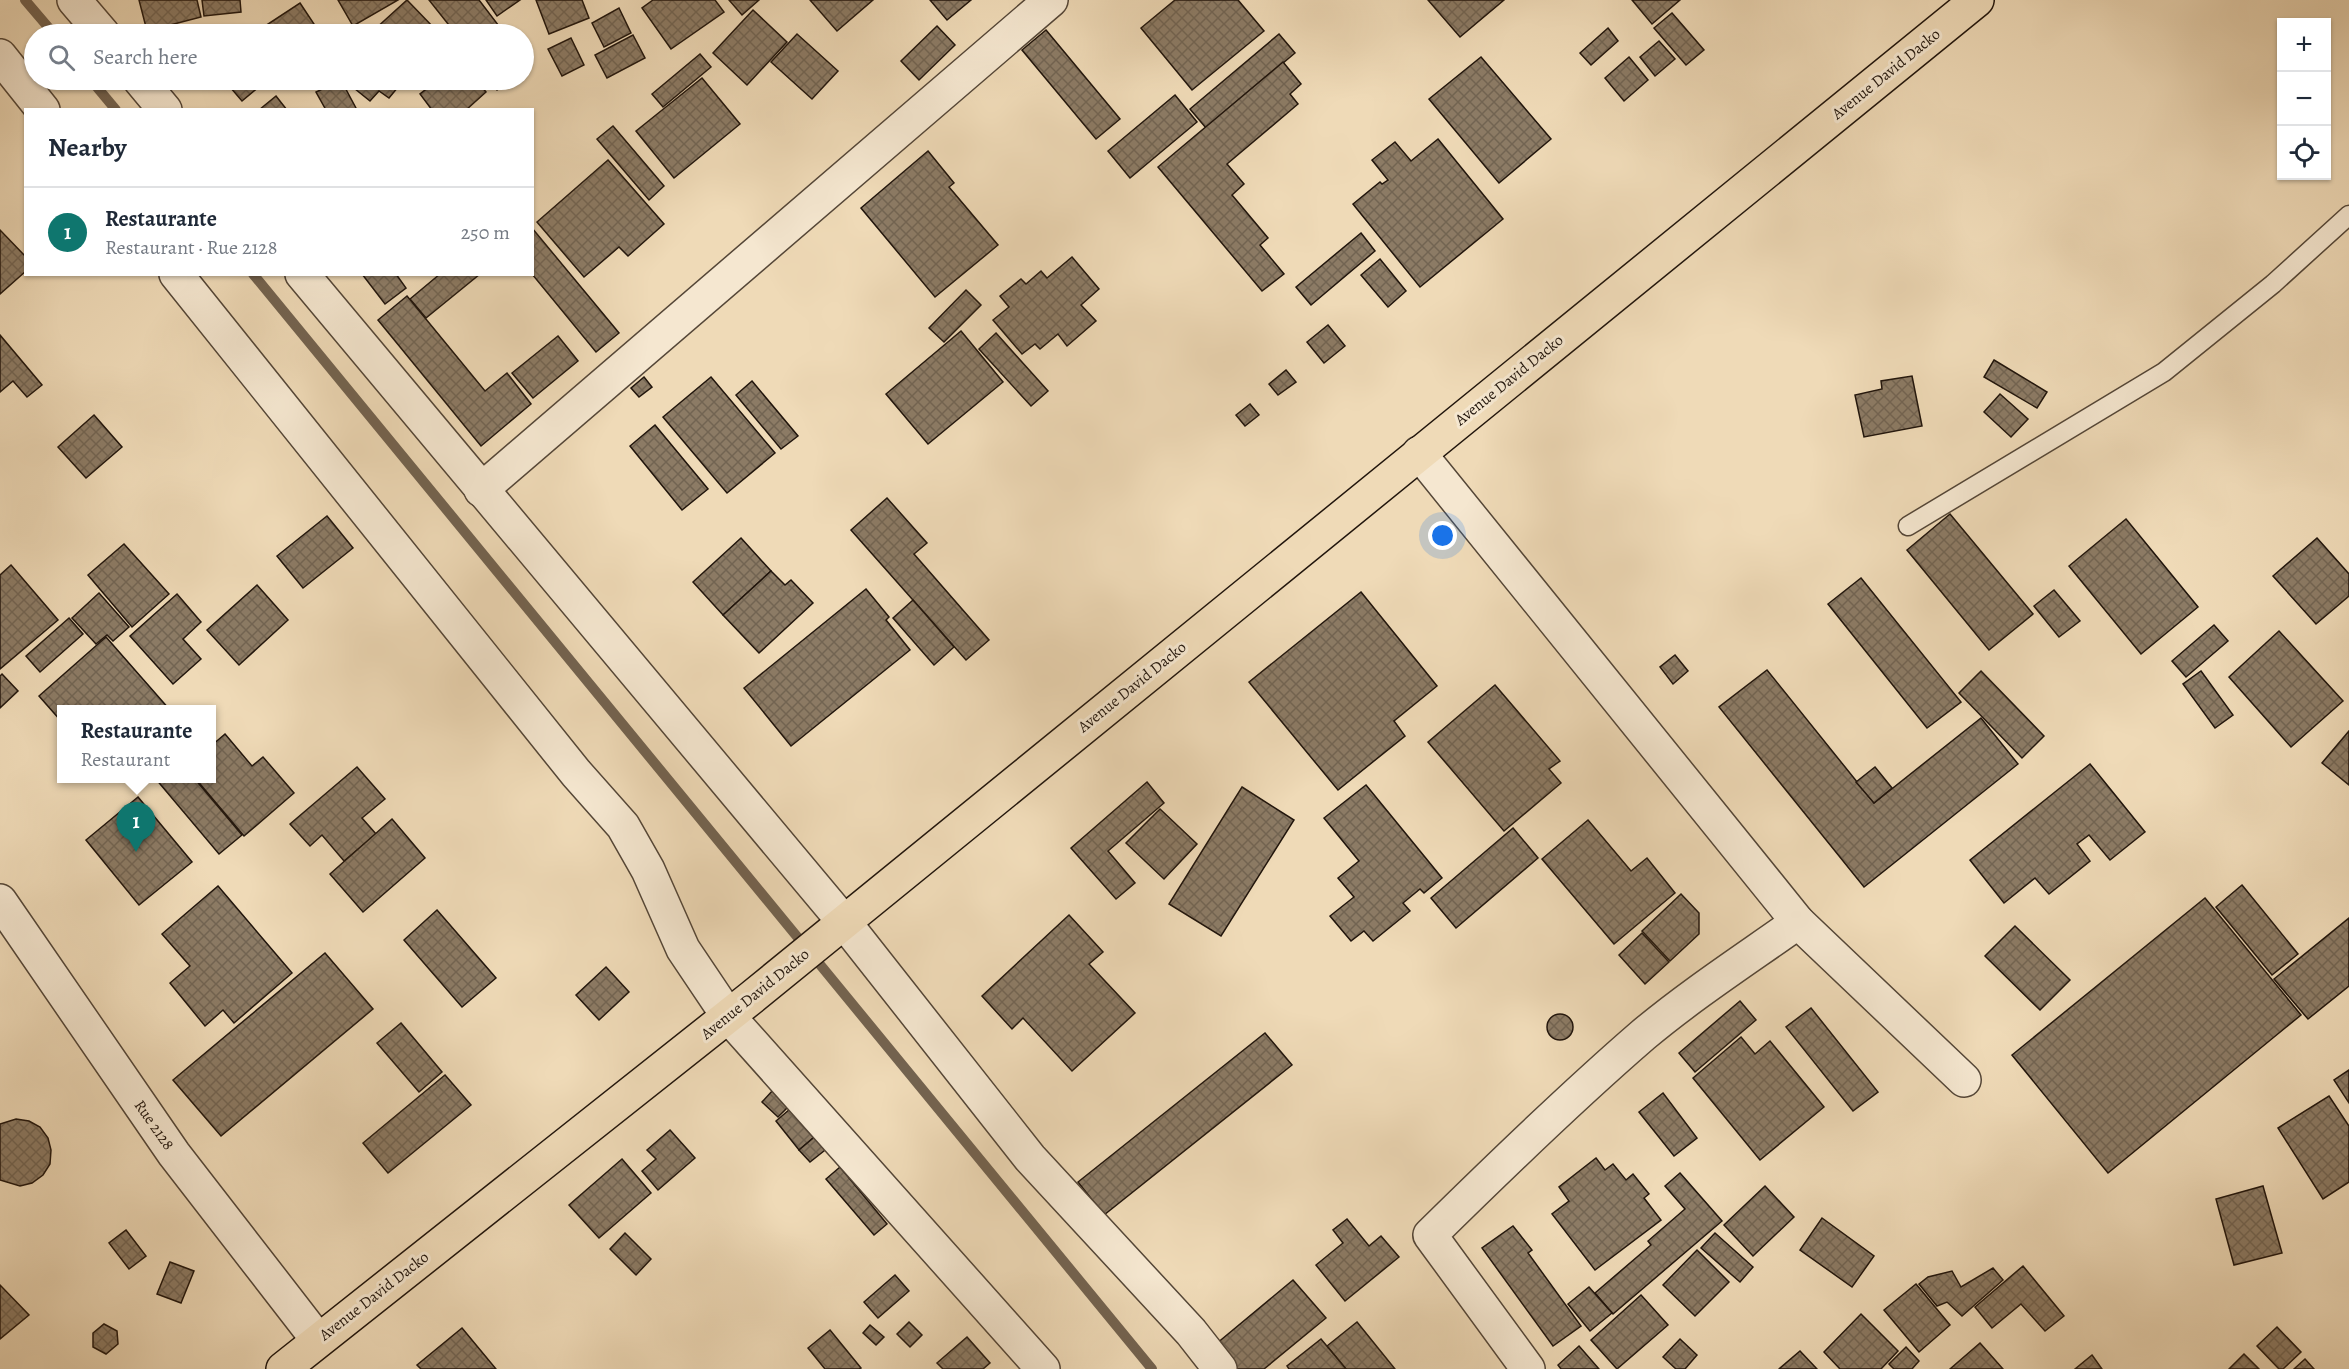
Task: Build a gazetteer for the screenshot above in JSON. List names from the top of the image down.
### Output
{
  "streets": {
    "main road": ["Avenue David Dacko"],
    "street": ["Rue 2128"]
  },
  "crossings": [
    ["Avenue David Dacko", "Rue 2128"]
  ],
  "page": {
    "map_buttons": ["+", "−"],
    "search": "Search here",
    "heading": "Nearby",
    "list": [
      {
        "mark": "1",
        "name": "Restaurante",
        "note": "Restaurant · Rue 2128",
        "value": "250 m"
      }
    ],
    "popup": ["Restaurante", "Restaurant"],
    "pins": "1"
  }
}
